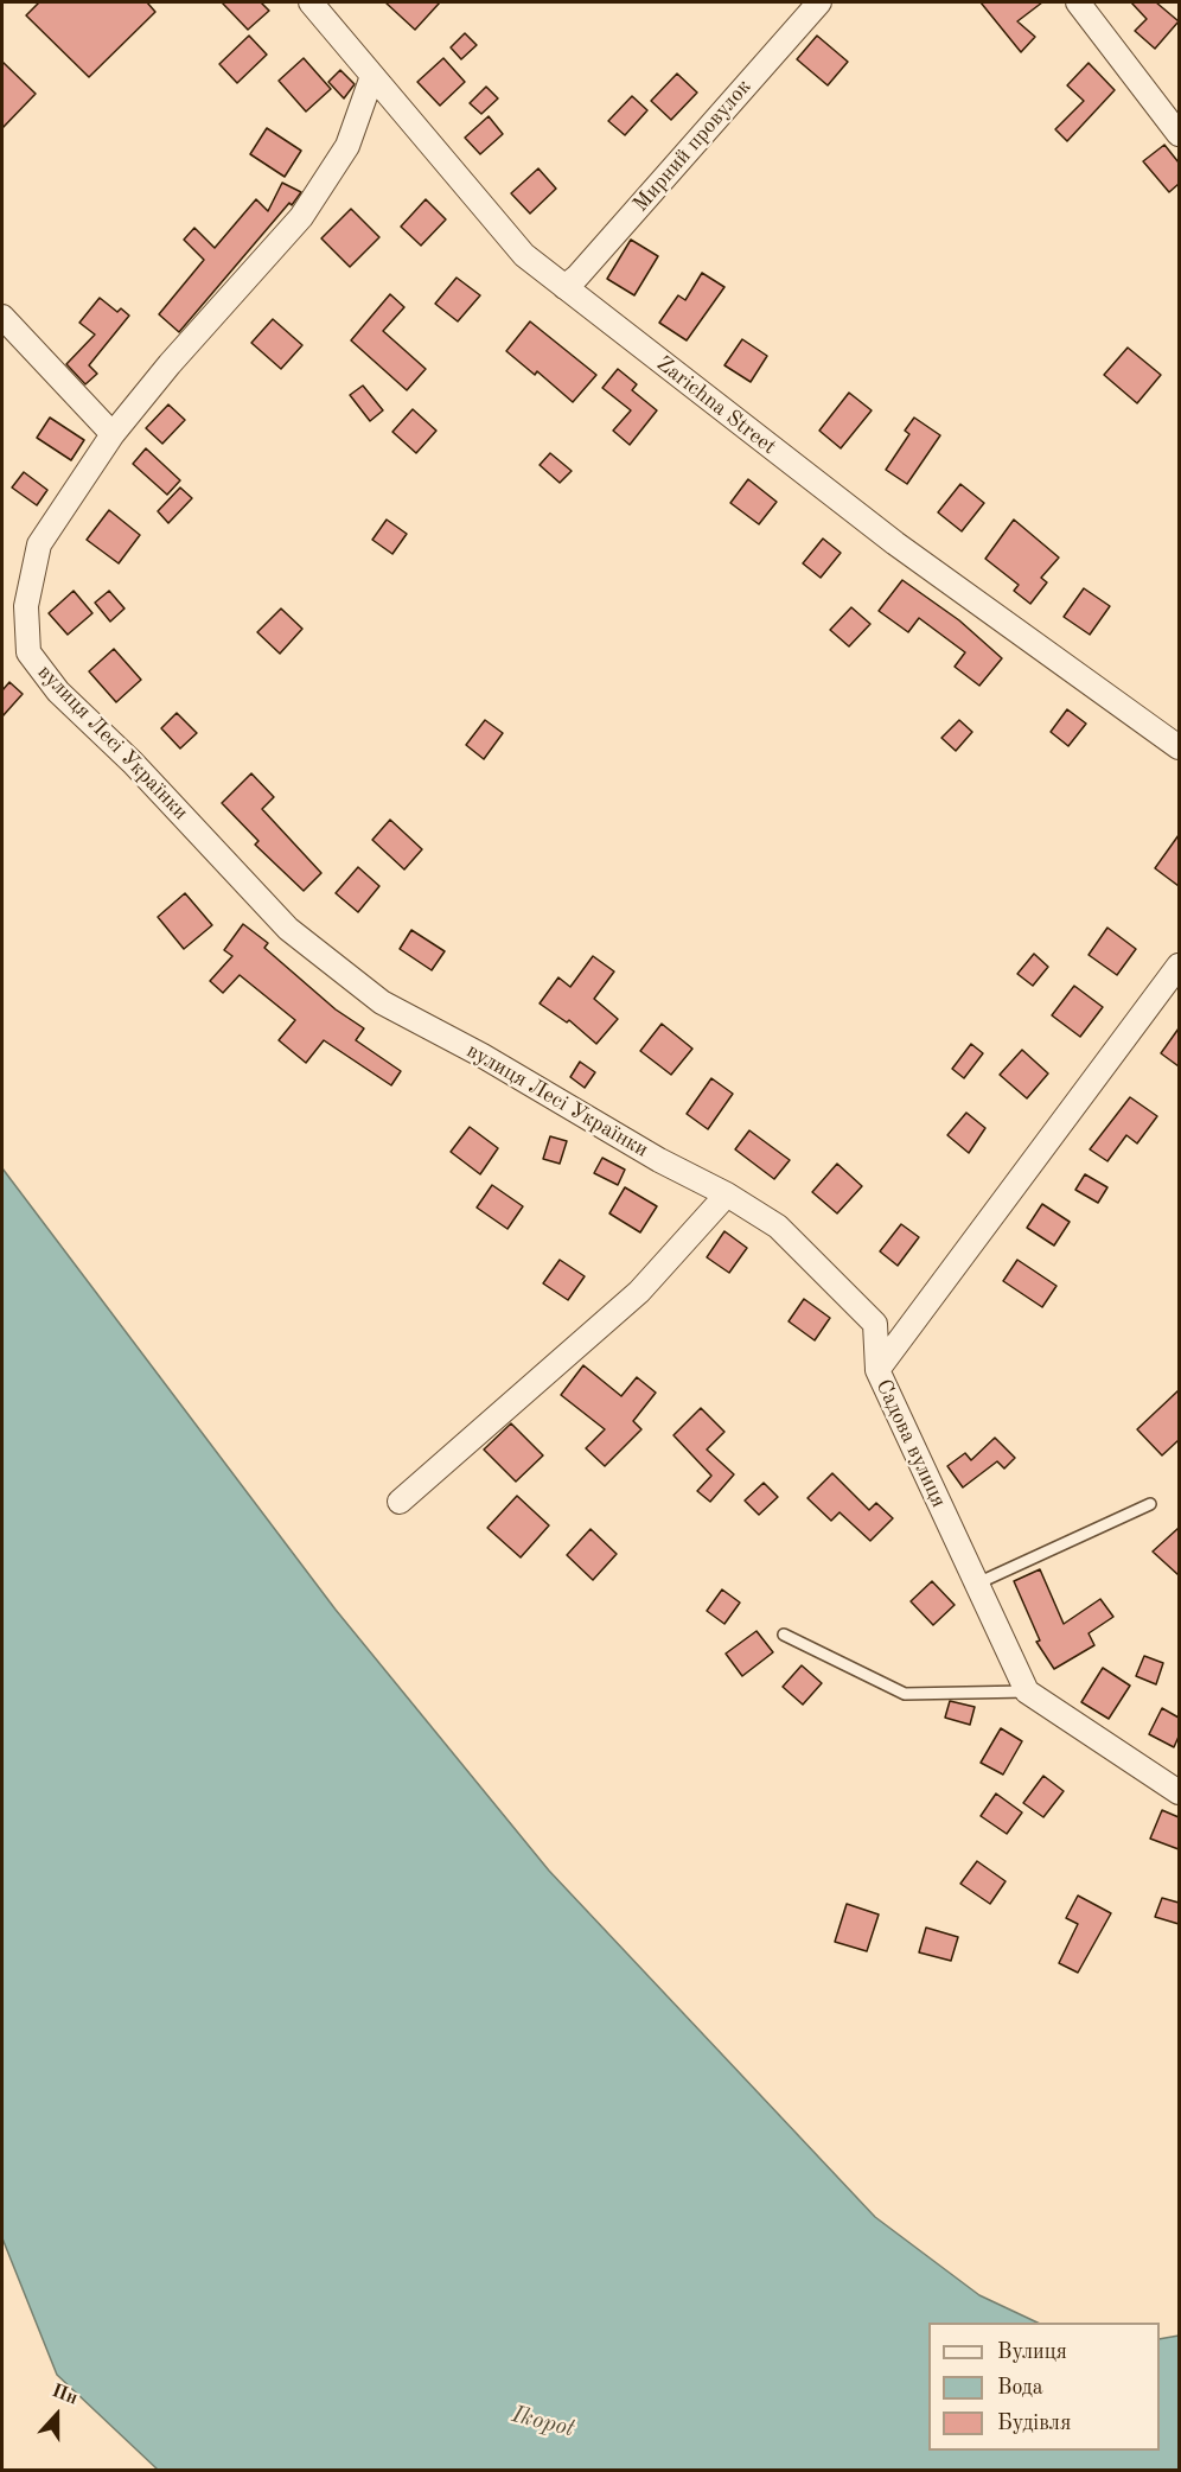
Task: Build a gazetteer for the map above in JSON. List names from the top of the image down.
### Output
{
  "streets": {
    "street": [
      "Мирний провулок",
      "Zarichna Street",
      "вулиця Лесі Українки",
      "Садова вулиця"
    ]
  },
  "crossings": [
    ["Мирний провулок", "Zarichna Street"],
    ["Zarichna Street", "вулиця Лесі Українки"],
    ["вулиця Лесі Українки", "Садова вулиця"]
  ],
  "water": ["Ikopot"],
  "legend": ["Вулиця", "Вода", "Будівля"],
  "north": "top"
}
